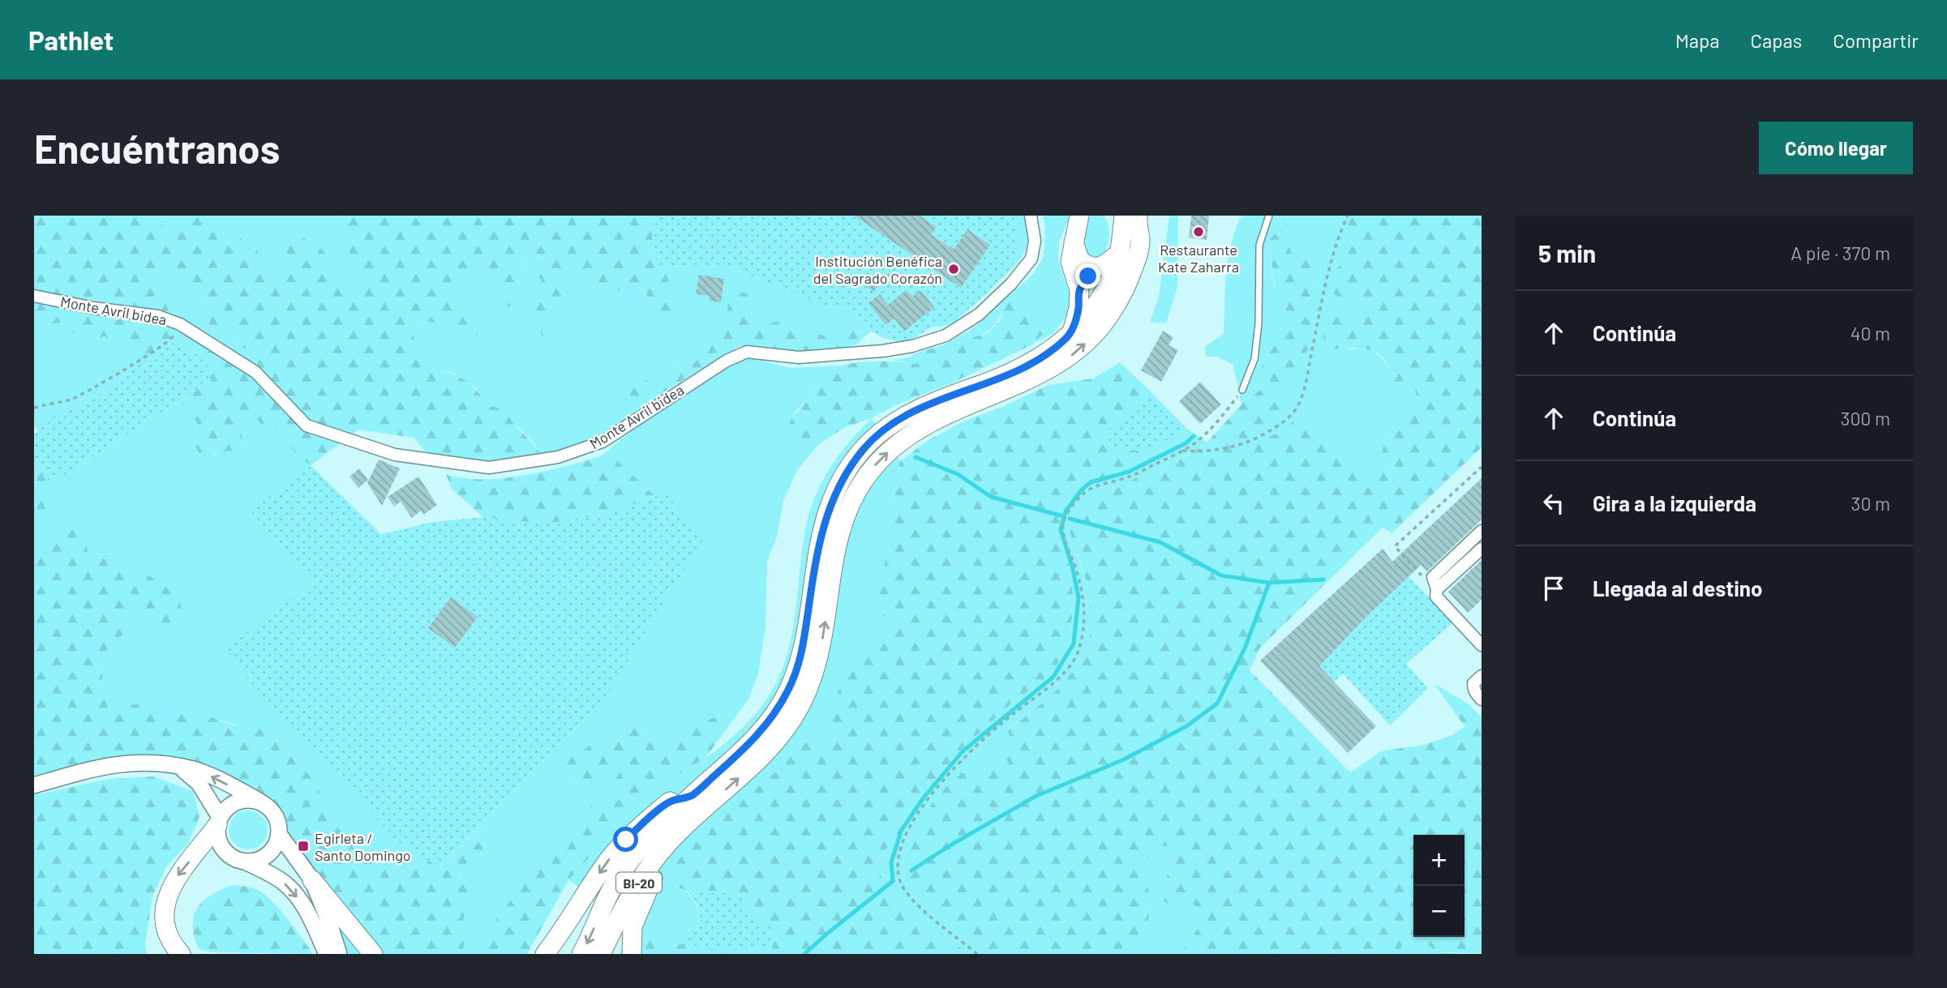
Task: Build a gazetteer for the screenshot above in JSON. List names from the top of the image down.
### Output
{
  "streets": {
    "main road": ["BI-20"],
    "street": ["Monte Avril bidea"]
  },
  "places": {
    "other": ["Restaurante Kate Zaharra", "Institución Benéfica del Sagrado Corazón"],
    "transit": ["Egirleta / Santo Domingo"]
  },
  "page": {
    "header": "Pathlet",
    "nav": ["Mapa", "Capas", "Compartir"],
    "buttons": "Cómo llegar",
    "title": "Encuéntranos",
    "heading": ["5 min", "A pie · 370 m"],
    "list": [
      ["Continúa", "40 m"],
      ["Continúa", "300 m"],
      ["Gira a la izquierda", "30 m"],
      "Llegada al destino"
    ],
    "map_buttons": ["+", "−"]
  }
}
